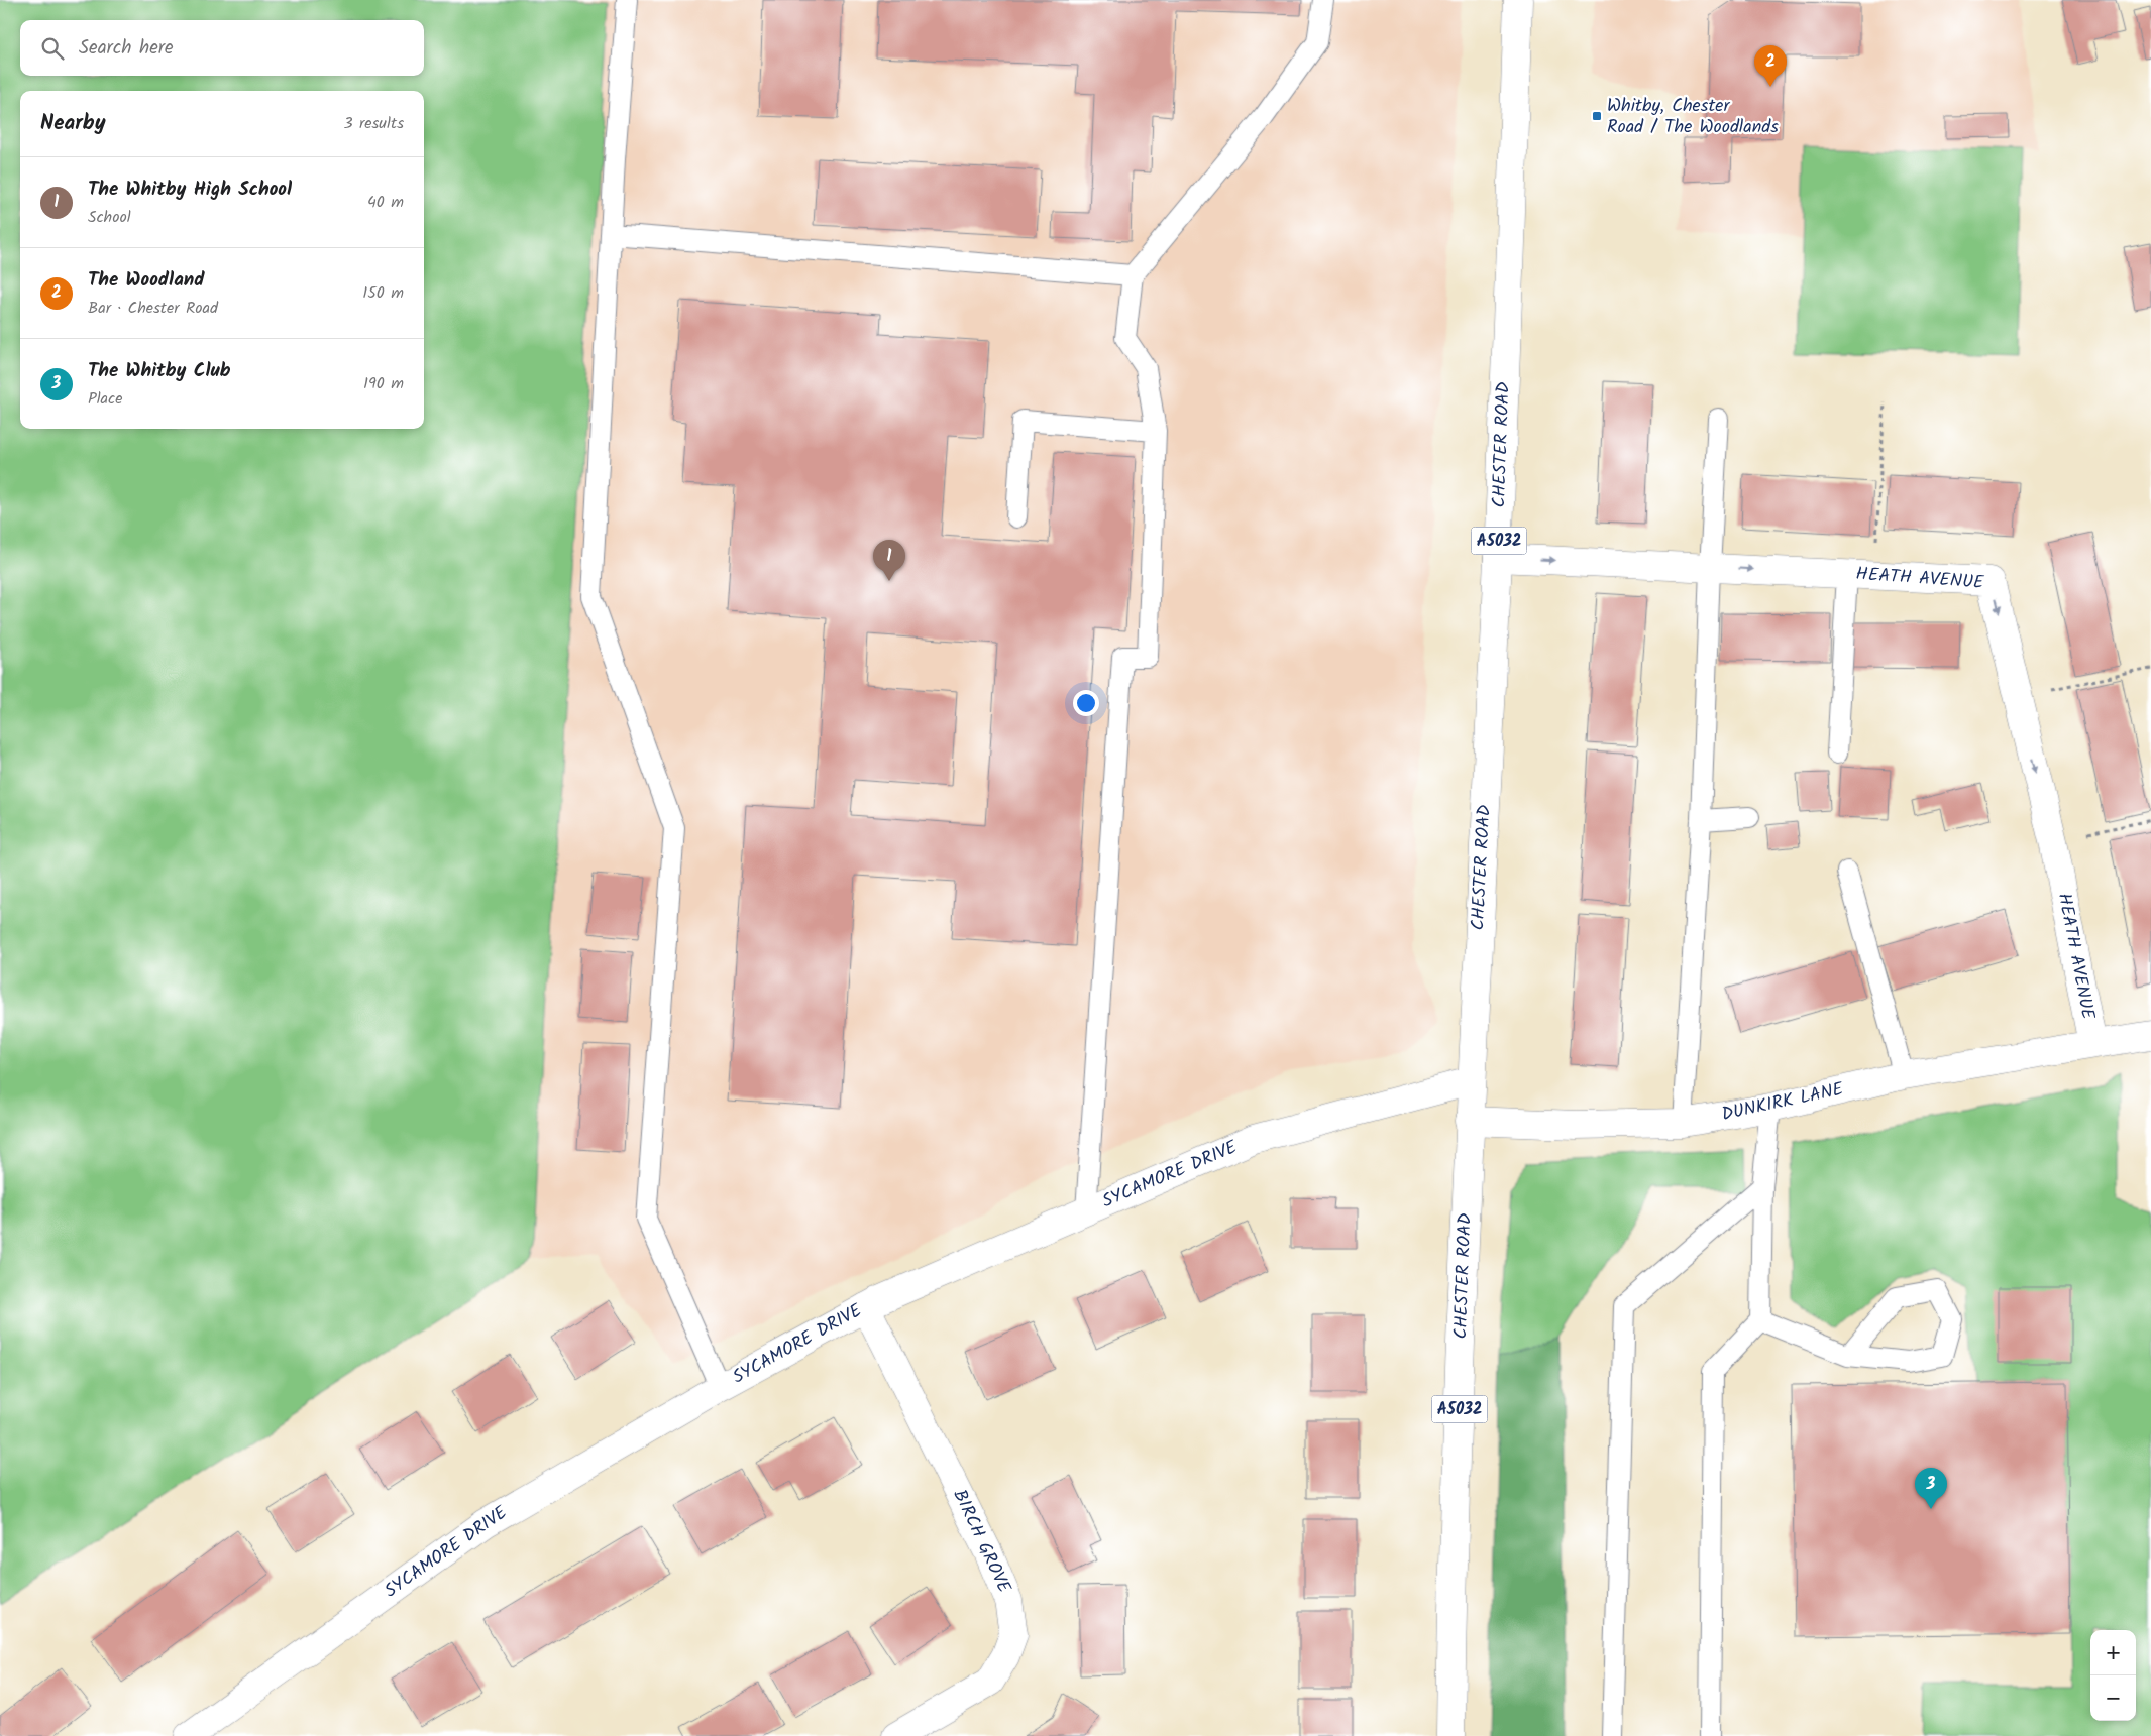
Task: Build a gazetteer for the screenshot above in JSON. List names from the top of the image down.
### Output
{
  "streets": {
    "street": [
      "CHESTER ROAD",
      "A5032",
      "HEATH AVENUE",
      "DUNKIRK LANE",
      "SYCAMORE DRIVE",
      "BIRCH GROVE"
    ]
  },
  "crossings": [
    ["CHESTER ROAD", "HEATH AVENUE"],
    ["CHESTER ROAD", "DUNKIRK LANE"],
    ["CHESTER ROAD", "SYCAMORE DRIVE"],
    ["HEATH AVENUE", "DUNKIRK LANE"],
    ["SYCAMORE DRIVE", "BIRCH GROVE"]
  ],
  "one_way": ["HEATH AVENUE"],
  "places": {
    "transit": ["Whitby, Chester Road / The Woodlands"]
  },
  "page": {
    "search": "Search here",
    "pins": ["2", "1", "3"],
    "heading": ["Nearby", "3 results"],
    "list": [
      {
        "mark": "1",
        "name": "The Whitby High School",
        "note": "School",
        "value": "40 m"
      },
      {
        "mark": "2",
        "name": "The Woodland",
        "note": "Bar · Chester Road",
        "value": "150 m"
      },
      {
        "mark": "3",
        "name": "The Whitby Club",
        "note": "Place",
        "value": "190 m"
      }
    ],
    "map_buttons": ["+", "−"]
  }
}
